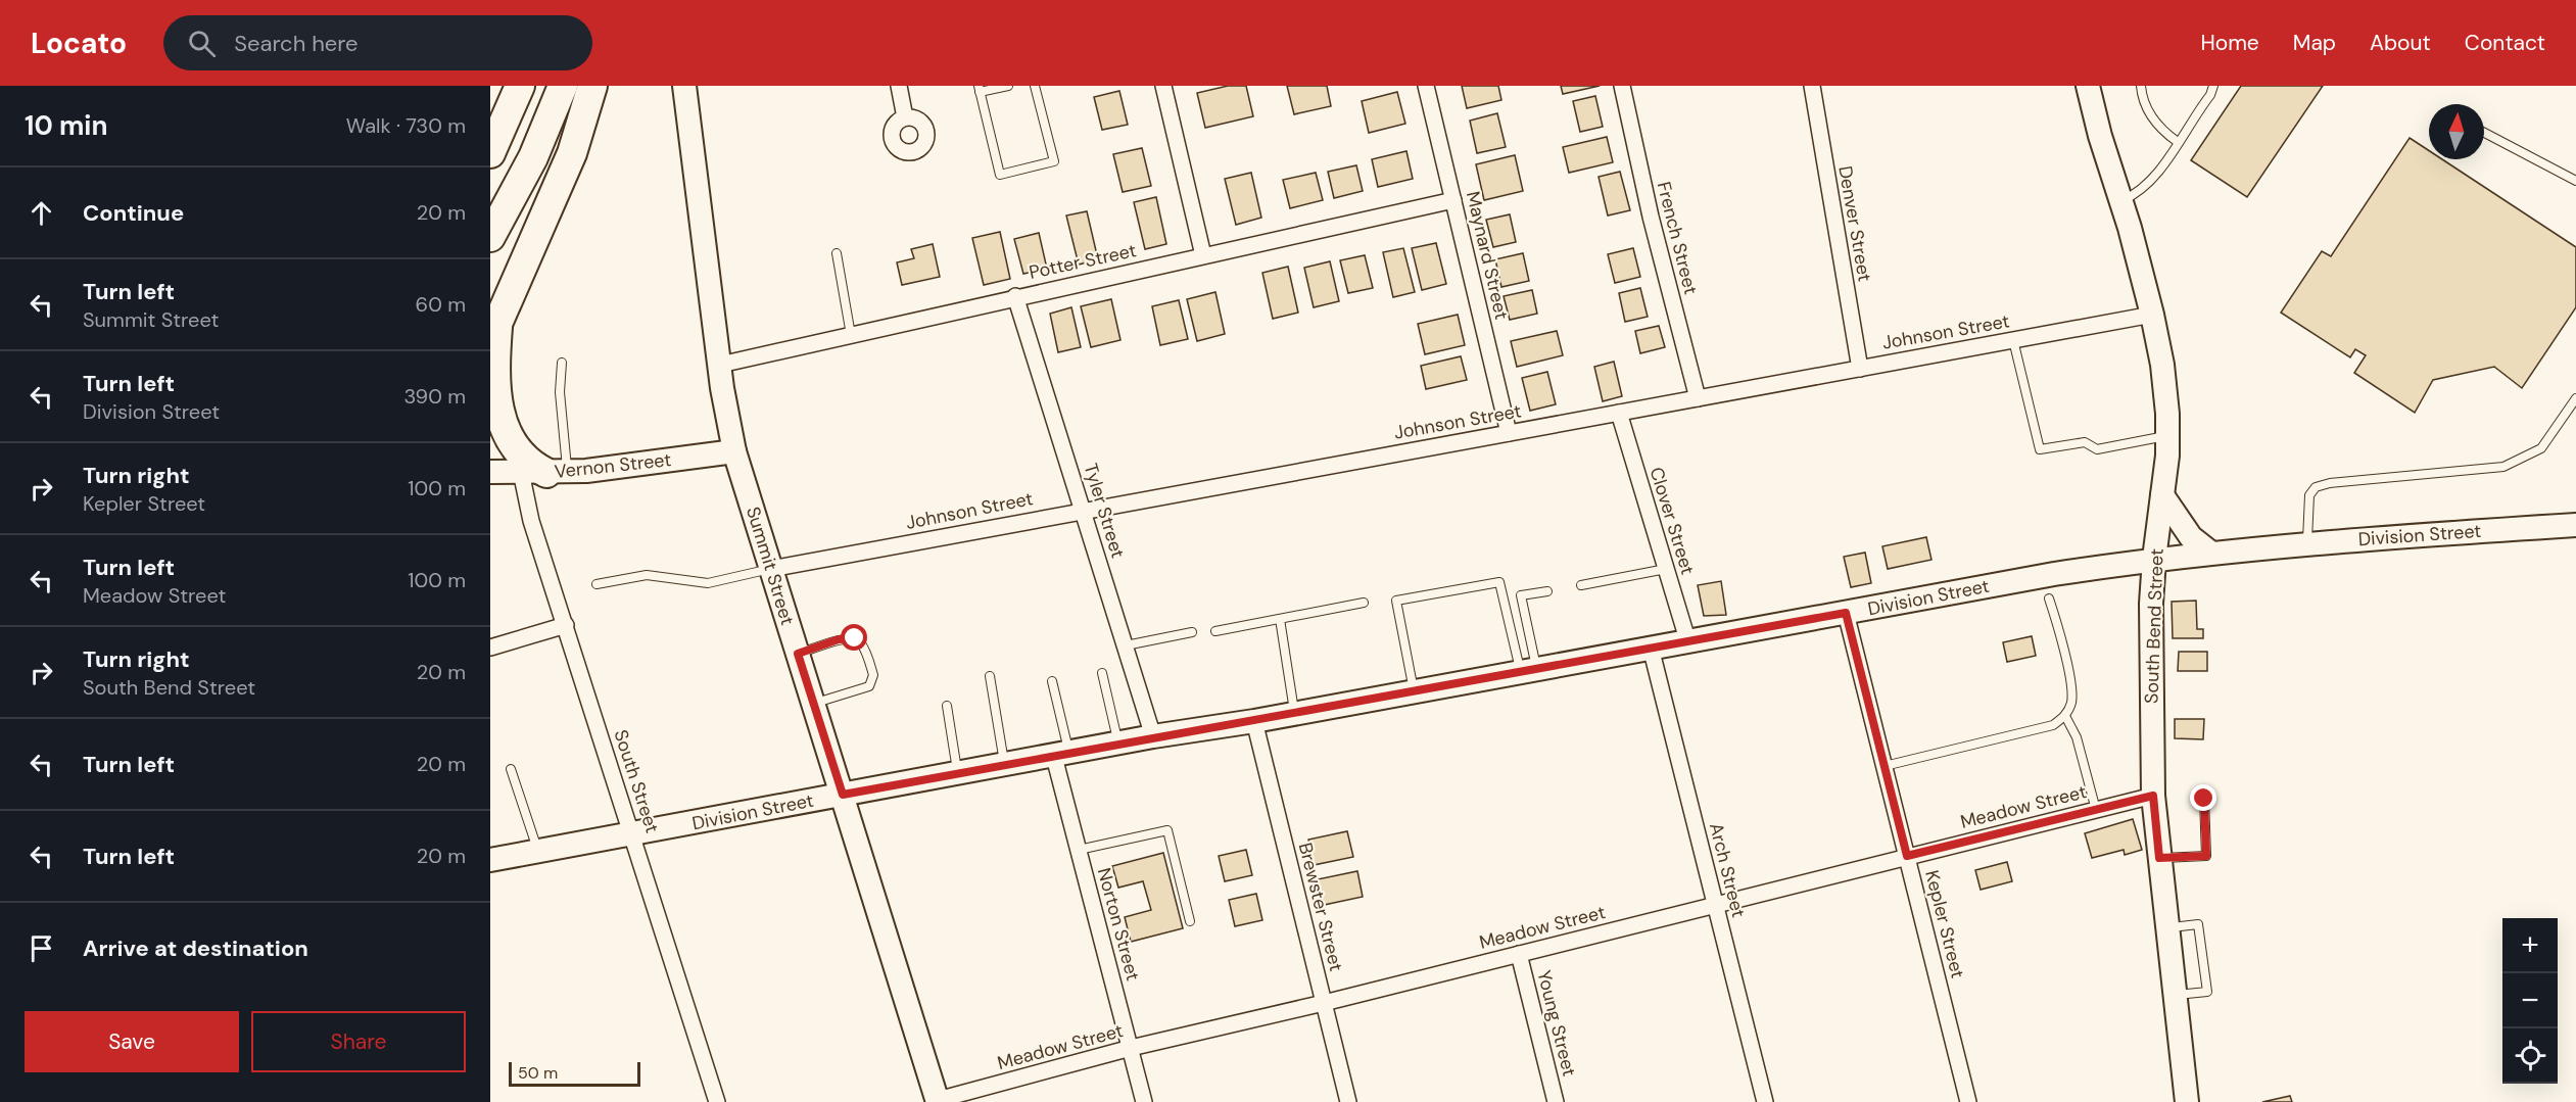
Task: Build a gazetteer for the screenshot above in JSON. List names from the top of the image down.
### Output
{
  "streets": {
    "main road": [
      "Vernon Street",
      "Division Street",
      "Summit Street",
      "South Bend Street"
    ],
    "street": [
      "Denver Street",
      "French Street",
      "Maynard Street",
      "Potter Street",
      "Johnson Street",
      "Tyler Street",
      "Clover Street",
      "South Street",
      "Meadow Street",
      "Arch Street",
      "Brewster Street",
      "Norton Street",
      "Kepler Street",
      "Young Street"
    ]
  },
  "crossings": [
    ["Denver Street", "Johnson Street"],
    ["French Street", "Johnson Street"],
    ["Maynard Street", "Potter Street"],
    ["Maynard Street", "Johnson Street"],
    ["Potter Street", "Tyler Street"],
    ["Potter Street", "Summit Street"],
    ["Johnson Street", "Tyler Street"],
    ["Johnson Street", "Clover Street"],
    ["Johnson Street", "Summit Street"],
    ["Johnson Street", "South Bend Street"],
    ["Vernon Street", "Summit Street"],
    ["Vernon Street", "South Street"],
    ["Tyler Street", "Division Street"],
    ["Clover Street", "Division Street"],
    ["Division Street", "Summit Street"],
    ["Division Street", "South Bend Street"],
    ["Division Street", "South Street"],
    ["Division Street", "Arch Street"],
    ["Division Street", "Brewster Street"],
    ["Division Street", "Norton Street"],
    ["Division Street", "Kepler Street"],
    ["Summit Street", "Meadow Street"],
    ["South Bend Street", "Meadow Street"],
    ["Meadow Street", "Arch Street"],
    ["Meadow Street", "Brewster Street"],
    ["Meadow Street", "Norton Street"],
    ["Meadow Street", "Kepler Street"],
    ["Meadow Street", "Young Street"]
  ],
  "scale_bar": "50 m",
  "north": "top",
  "page": {
    "header": "Locato",
    "search": "Search here",
    "nav": [
      "Home",
      "Map",
      "About",
      "Contact"
    ],
    "heading": ["10 min", "Walk · 730 m"],
    "list": [
      ["Continue", "20 m"],
      ["Turn left", "Summit Street", "60 m"],
      ["Turn left", "Division Street", "390 m"],
      ["Turn right", "Kepler Street", "100 m"],
      ["Turn left", "Meadow Street", "100 m"],
      ["Turn right", "South Bend Street", "20 m"],
      ["Turn left", "20 m"],
      ["Turn left", "20 m"],
      "Arrive at destination"
    ],
    "map_buttons": ["+", "−"],
    "buttons": ["Save", "Share"],
    "scale": "50 m"
  }
}
